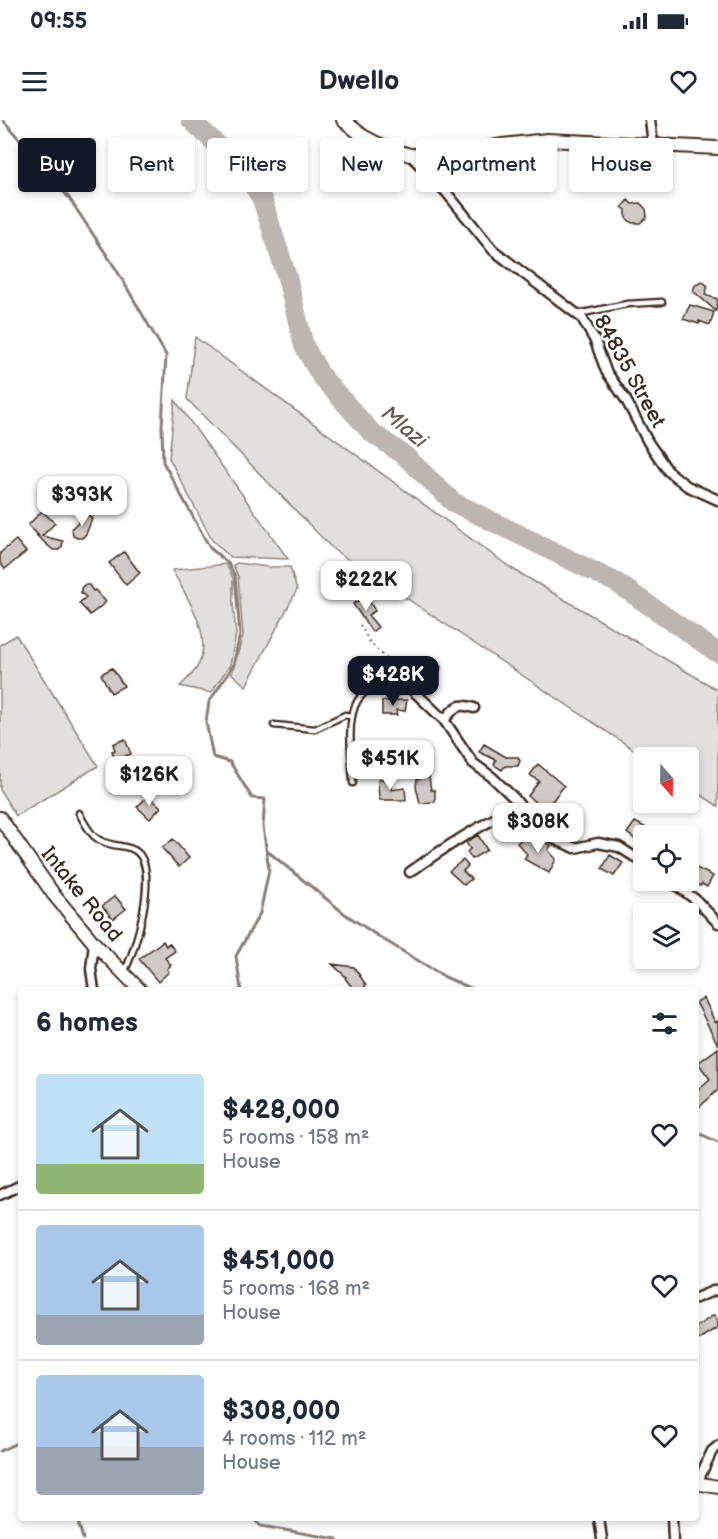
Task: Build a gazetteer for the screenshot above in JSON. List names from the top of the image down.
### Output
{
  "streets": {
    "street": ["84835 Street", "Intake Road"]
  },
  "water": ["Mlazi"],
  "north": "bottom",
  "page": {
    "status": "09:55",
    "header": "Dwello",
    "chip": [
      "Buy",
      "Rent",
      "Filters",
      "New",
      "Apartment",
      "House"
    ],
    "price": [
      "$393K",
      "$222K",
      "$428K",
      "$451K",
      "$126K",
      "$308K"
    ],
    "heading": "6 homes",
    "list": [
      {
        "name": "$428,000",
        "note": "5 rooms · 158 m² · House"
      },
      {
        "name": "$451,000",
        "note": "5 rooms · 168 m² · House"
      },
      {
        "name": "$308,000",
        "note": "4 rooms · 112 m² · House"
      }
    ]
  }
}
